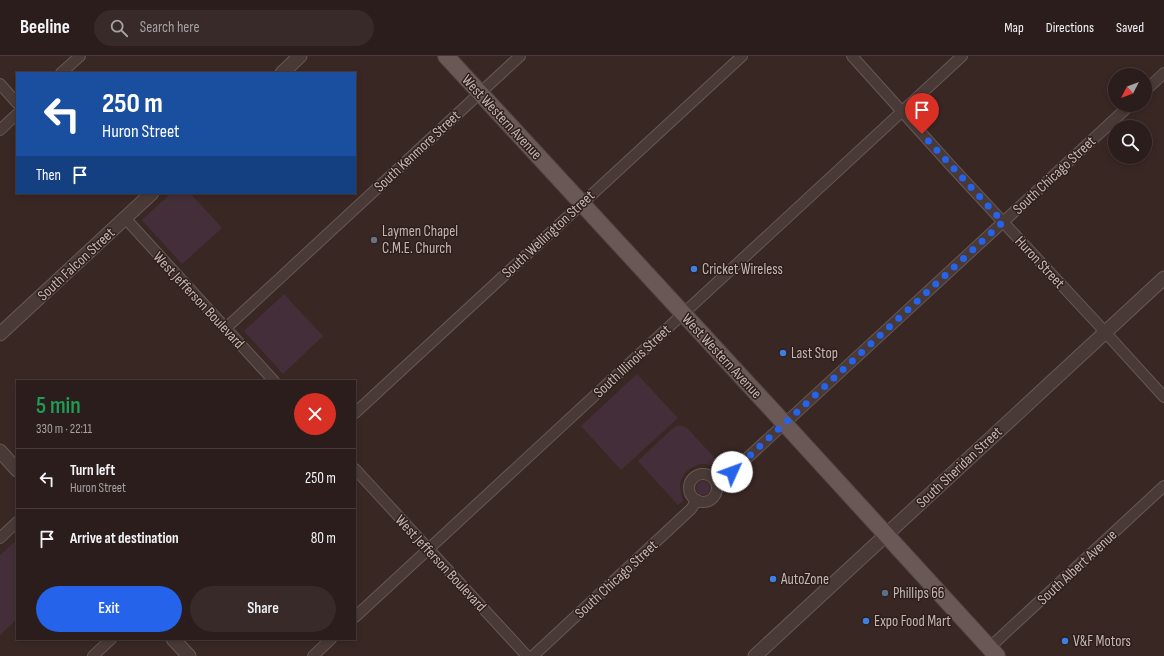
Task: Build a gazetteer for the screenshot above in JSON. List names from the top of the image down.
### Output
{
  "streets": {
    "main road": ["West Western Avenue"],
    "street": [
      "South Kenmore Street",
      "South Chicago Street",
      "South Wellington Street",
      "Huron Street",
      "South Falcon Street",
      "West Jefferson Boulevard",
      "South Illinois Street",
      "South Sheridan Street",
      "South Albert Avenue"
    ]
  },
  "crossings": [
    ["West Western Avenue", "South Kenmore Street"],
    ["West Western Avenue", "South Chicago Street"],
    ["West Western Avenue", "South Wellington Street"],
    ["West Western Avenue", "South Illinois Street"],
    ["West Western Avenue", "South Sheridan Street"],
    ["West Western Avenue", "South Albert Avenue"],
    ["South Kenmore Street", "West Jefferson Boulevard"],
    ["South Chicago Street", "Huron Street"],
    ["Huron Street", "South Illinois Street"],
    ["Huron Street", "South Sheridan Street"],
    ["South Falcon Street", "West Jefferson Boulevard"],
    ["West Jefferson Boulevard", "South Illinois Street"]
  ],
  "places": [
    "Laymen Chapel C.M.E. Church",
    "Cricket Wireless",
    "Last Stop",
    "AutoZone",
    "Phillips 66",
    "Expo Food Mart",
    "V&F Motors"
  ],
  "north": "bottom left",
  "page": {
    "header": "Beeline",
    "search": "Search here",
    "nav": ["Map", "Directions", "Saved"],
    "turn": ["250 m", "Huron Street"],
    "then": "Then",
    "heading": ["5 min", "330 m · 22:11"],
    "list": [
      {
        "name": "Turn left",
        "note": "Huron Street",
        "value": "250 m"
      },
      {
        "name": "Arrive at destination",
        "value": "80 m"
      }
    ],
    "buttons": ["Exit", "Share"]
  }
}
